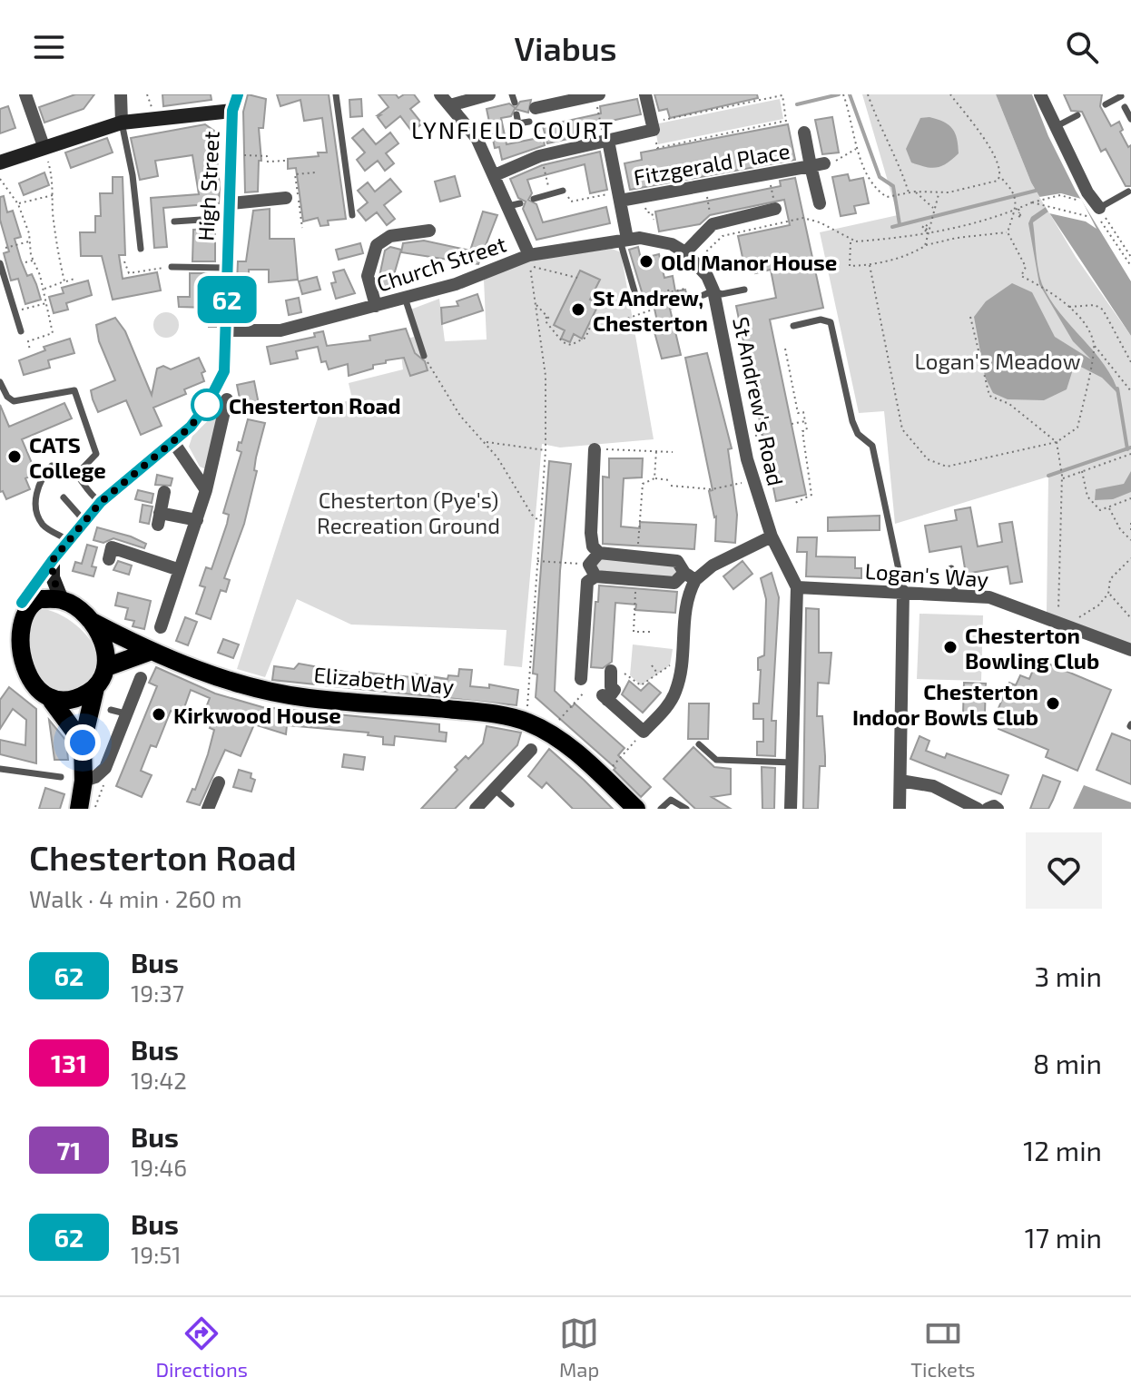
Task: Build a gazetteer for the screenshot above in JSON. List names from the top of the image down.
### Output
{
  "streets": {
    "main road": ["Elizabeth Way"],
    "street": [
      "Fitzgerald Place",
      "High Street",
      "Church Street",
      "St Andrew's Road",
      "Logan's Way"
    ]
  },
  "crossings": [
    ["High Street", "Church Street"],
    ["High Street", "Elizabeth Way"],
    ["Church Street", "St Andrew's Road"],
    ["St Andrew's Road", "Logan's Way"]
  ],
  "districts": ["LYNFIELD COURT"],
  "parks": ["Logan's Meadow", "Chesterton (Pye's) Recreation Ground"],
  "places": [
    "Old Manor House",
    "St Andrew, Chesterton",
    "Chesterton Road",
    "CATS College",
    "Chesterton Bowling Club",
    "Chesterton Indoor Bowls Club",
    "Kirkwood House"
  ],
  "lines": ["bus line 62"],
  "page": {
    "header": "Viabus",
    "on_map": "62",
    "heading": ["Chesterton Road", "Walk · 4 min · 260 m"],
    "list": [
      {
        "mark": "62",
        "name": "Bus",
        "note": "19:37",
        "value": "3 min"
      },
      {
        "mark": "131",
        "name": "Bus",
        "note": "19:42",
        "value": "8 min"
      },
      {
        "mark": "71",
        "name": "Bus",
        "note": "19:46",
        "value": "12 min"
      },
      {
        "mark": "62",
        "name": "Bus",
        "note": "19:51",
        "value": "17 min"
      }
    ],
    "tabs": ["Directions", "Map", "Tickets"]
  }
}
